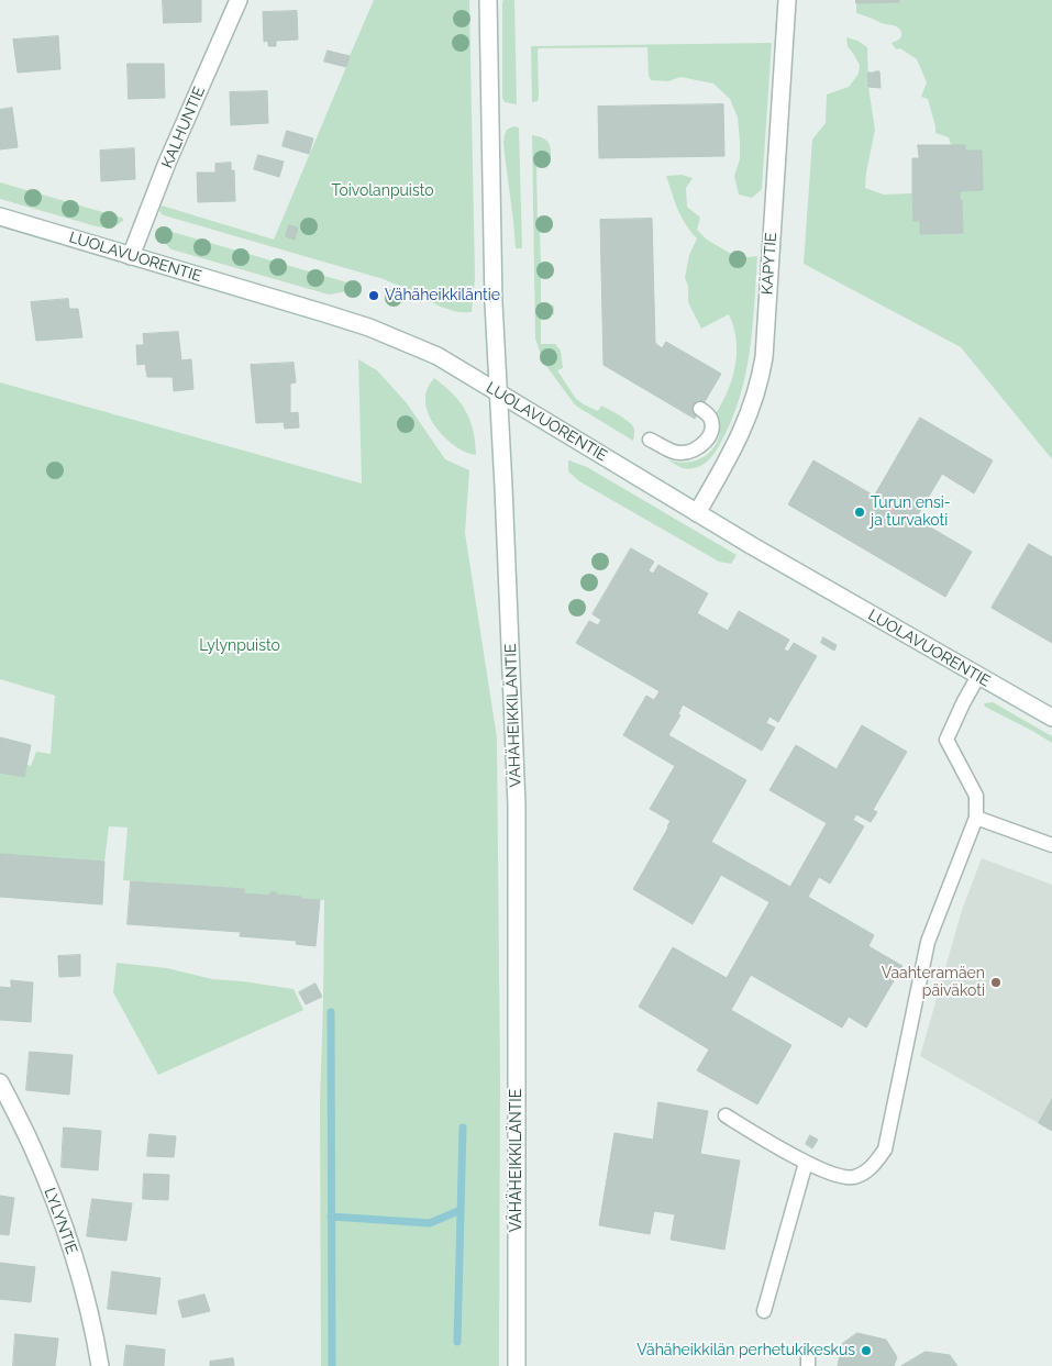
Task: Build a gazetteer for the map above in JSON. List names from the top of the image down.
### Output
{
  "streets": {
    "street": [
      "KALHUNTIE",
      "LUOLAVUORENTIE",
      "KÄPYTIE",
      "VÄHÄHEIKKILÄNTIE",
      "LYLYNTIE"
    ]
  },
  "crossings": [
    ["KALHUNTIE", "LUOLAVUORENTIE"],
    ["LUOLAVUORENTIE", "KÄPYTIE"],
    ["LUOLAVUORENTIE", "VÄHÄHEIKKILÄNTIE"]
  ],
  "parks": ["Toivolanpuisto", "Lylynpuisto"],
  "places": [
    "Vähäheikkiläntie",
    "Turun ensi- ja turvakoti",
    "Vaahteramäen päiväkoti",
    "Vähäheikkilän perhetukikeskus"
  ]
}
